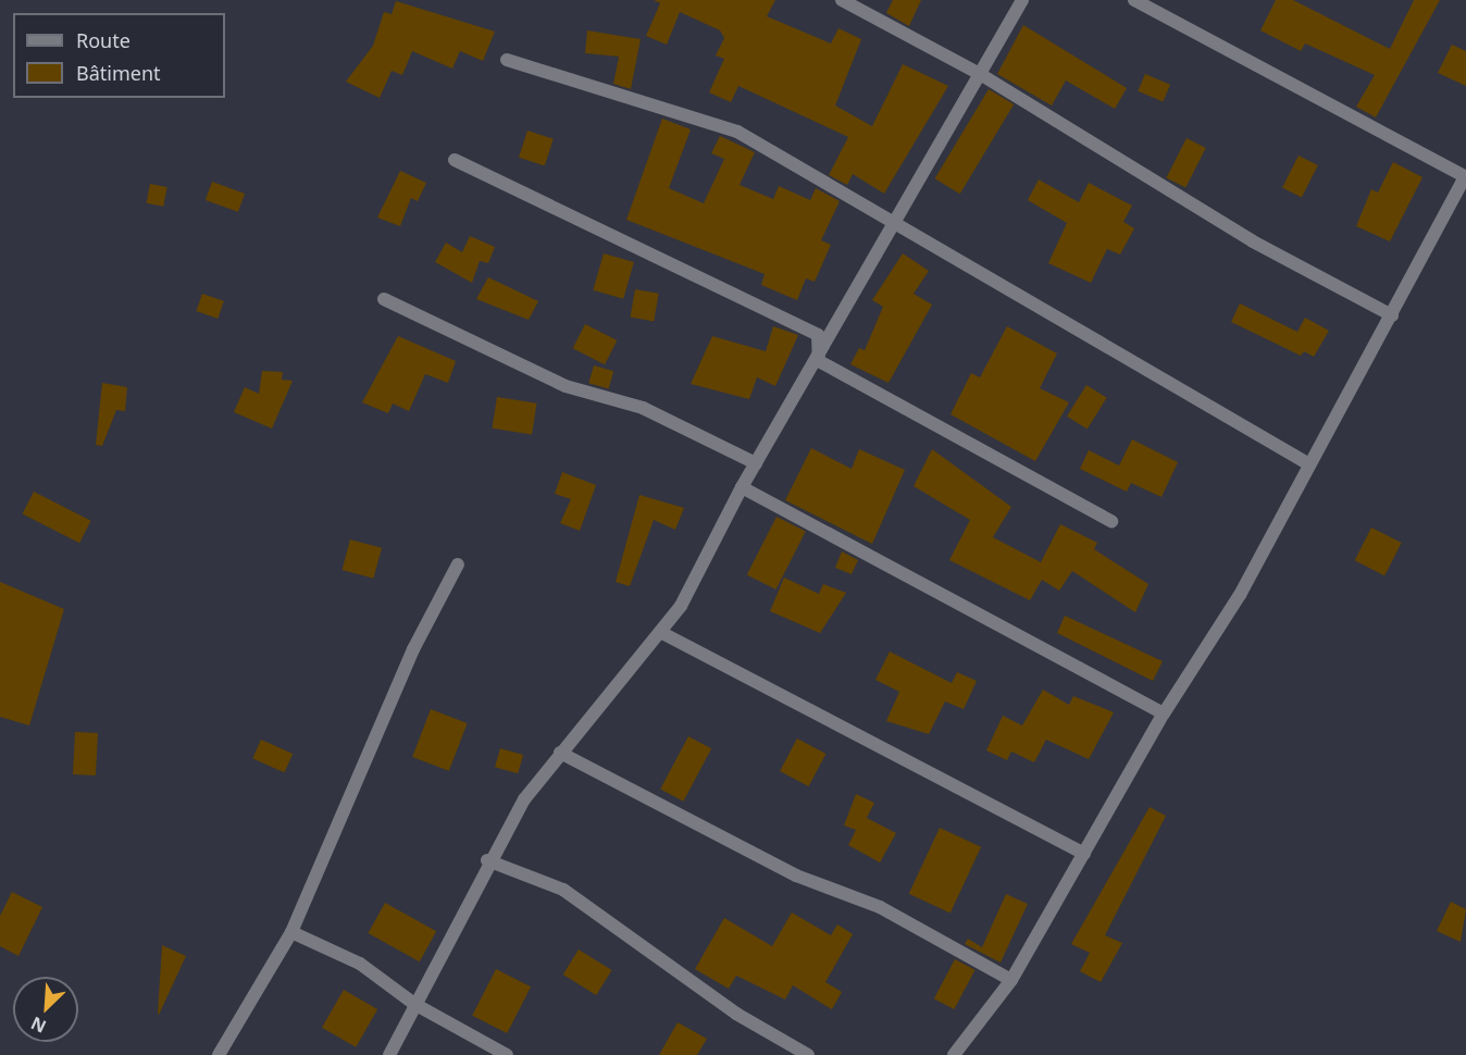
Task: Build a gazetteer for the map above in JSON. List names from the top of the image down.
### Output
{
  "legend": ["Route", "Bâtiment"],
  "north": "bottom left"
}
